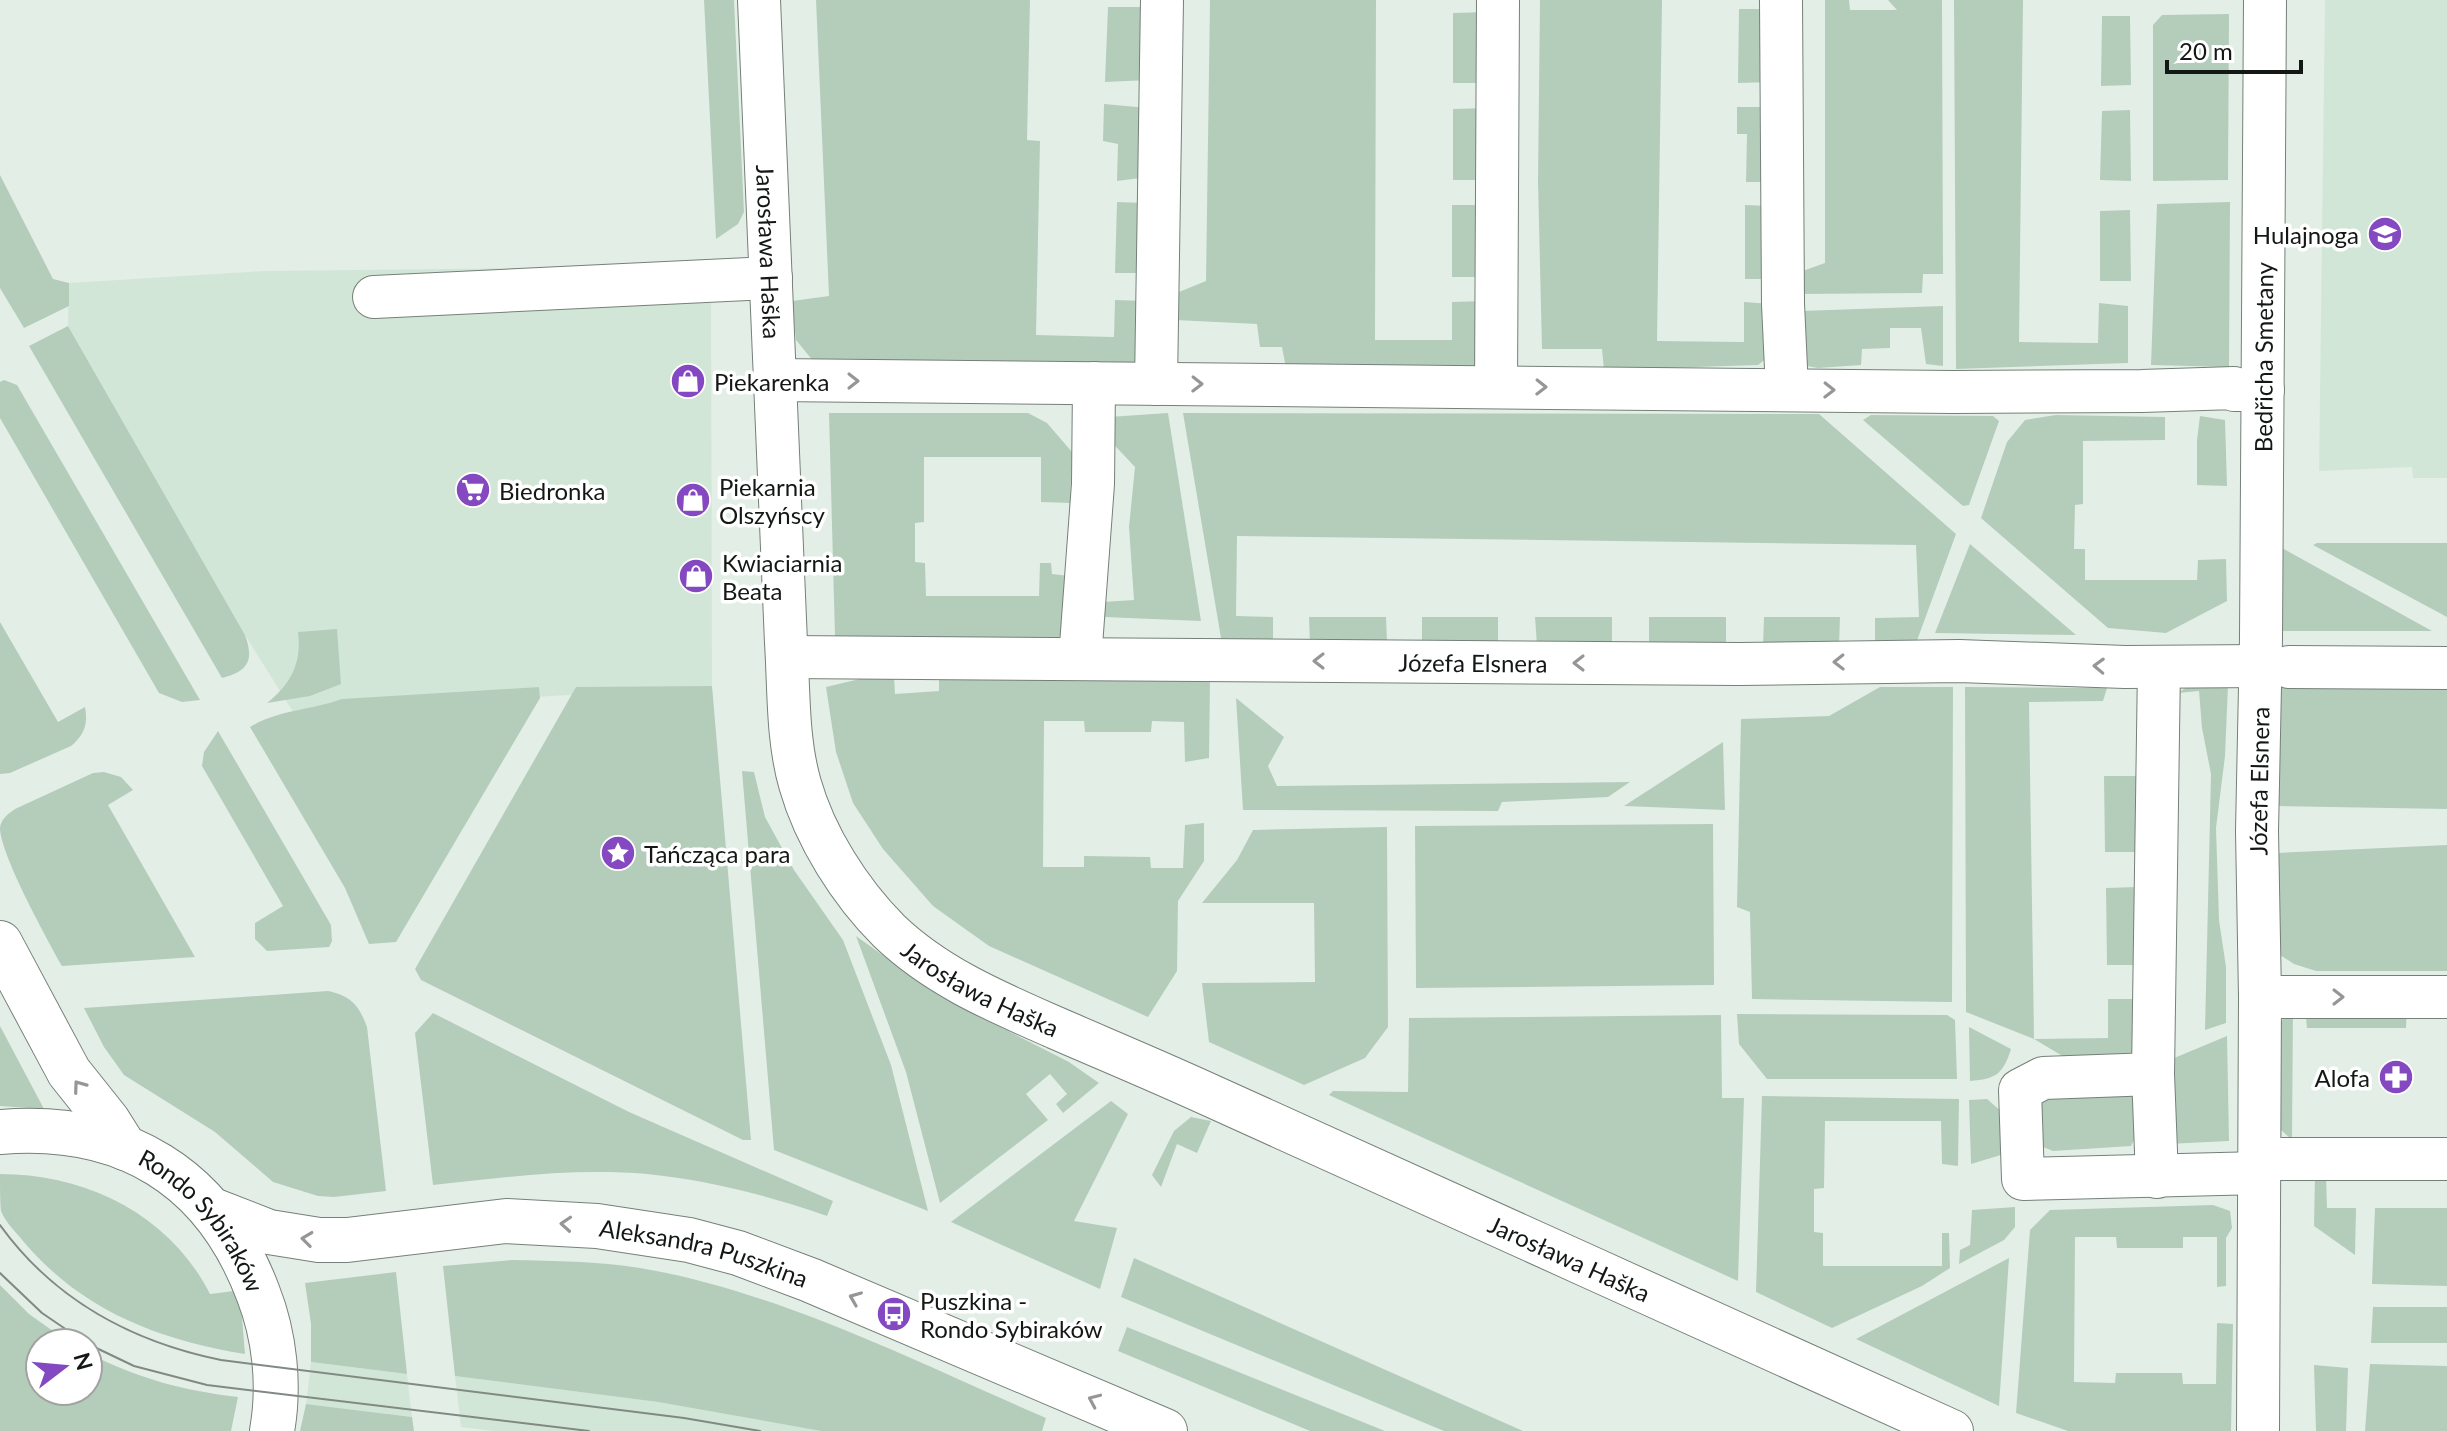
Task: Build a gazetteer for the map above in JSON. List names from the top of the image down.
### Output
{
  "streets": {
    "main road": ["Rondo Sybiraków", "Aleksandra Puszkina"],
    "street": ["Jarosława Haška", "Bedřicha Smetany", "Józefa Elsnera"]
  },
  "crossings": [
    ["Jarosława Haška", "Józefa Elsnera"],
    ["Bedřicha Smetany", "Józefa Elsnera"],
    ["Rondo Sybiraków", "Aleksandra Puszkina"]
  ],
  "one_way": ["Aleksandra Puszkina"],
  "places": {
    "school or university": ["Hulajnoga"],
    "shop": ["Piekarenka", "Piekarnia Olszyńscy", "Kwiaciarnia Beata"],
    "supermarket": ["Biedronka"],
    "place": ["Tańcząca para"],
    "pharmacy": ["Alofa"],
    "bus stop": ["Puszkina - Rondo Sybiraków"]
  },
  "scale_bar": "20 m",
  "north": "right"
}
